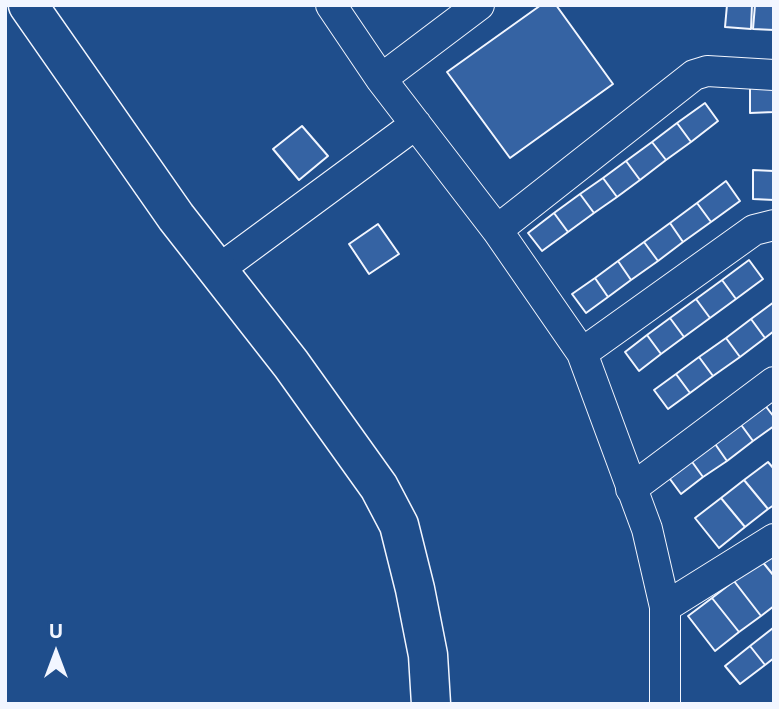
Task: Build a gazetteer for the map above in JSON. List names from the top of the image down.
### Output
{
  "north": "top"
}
